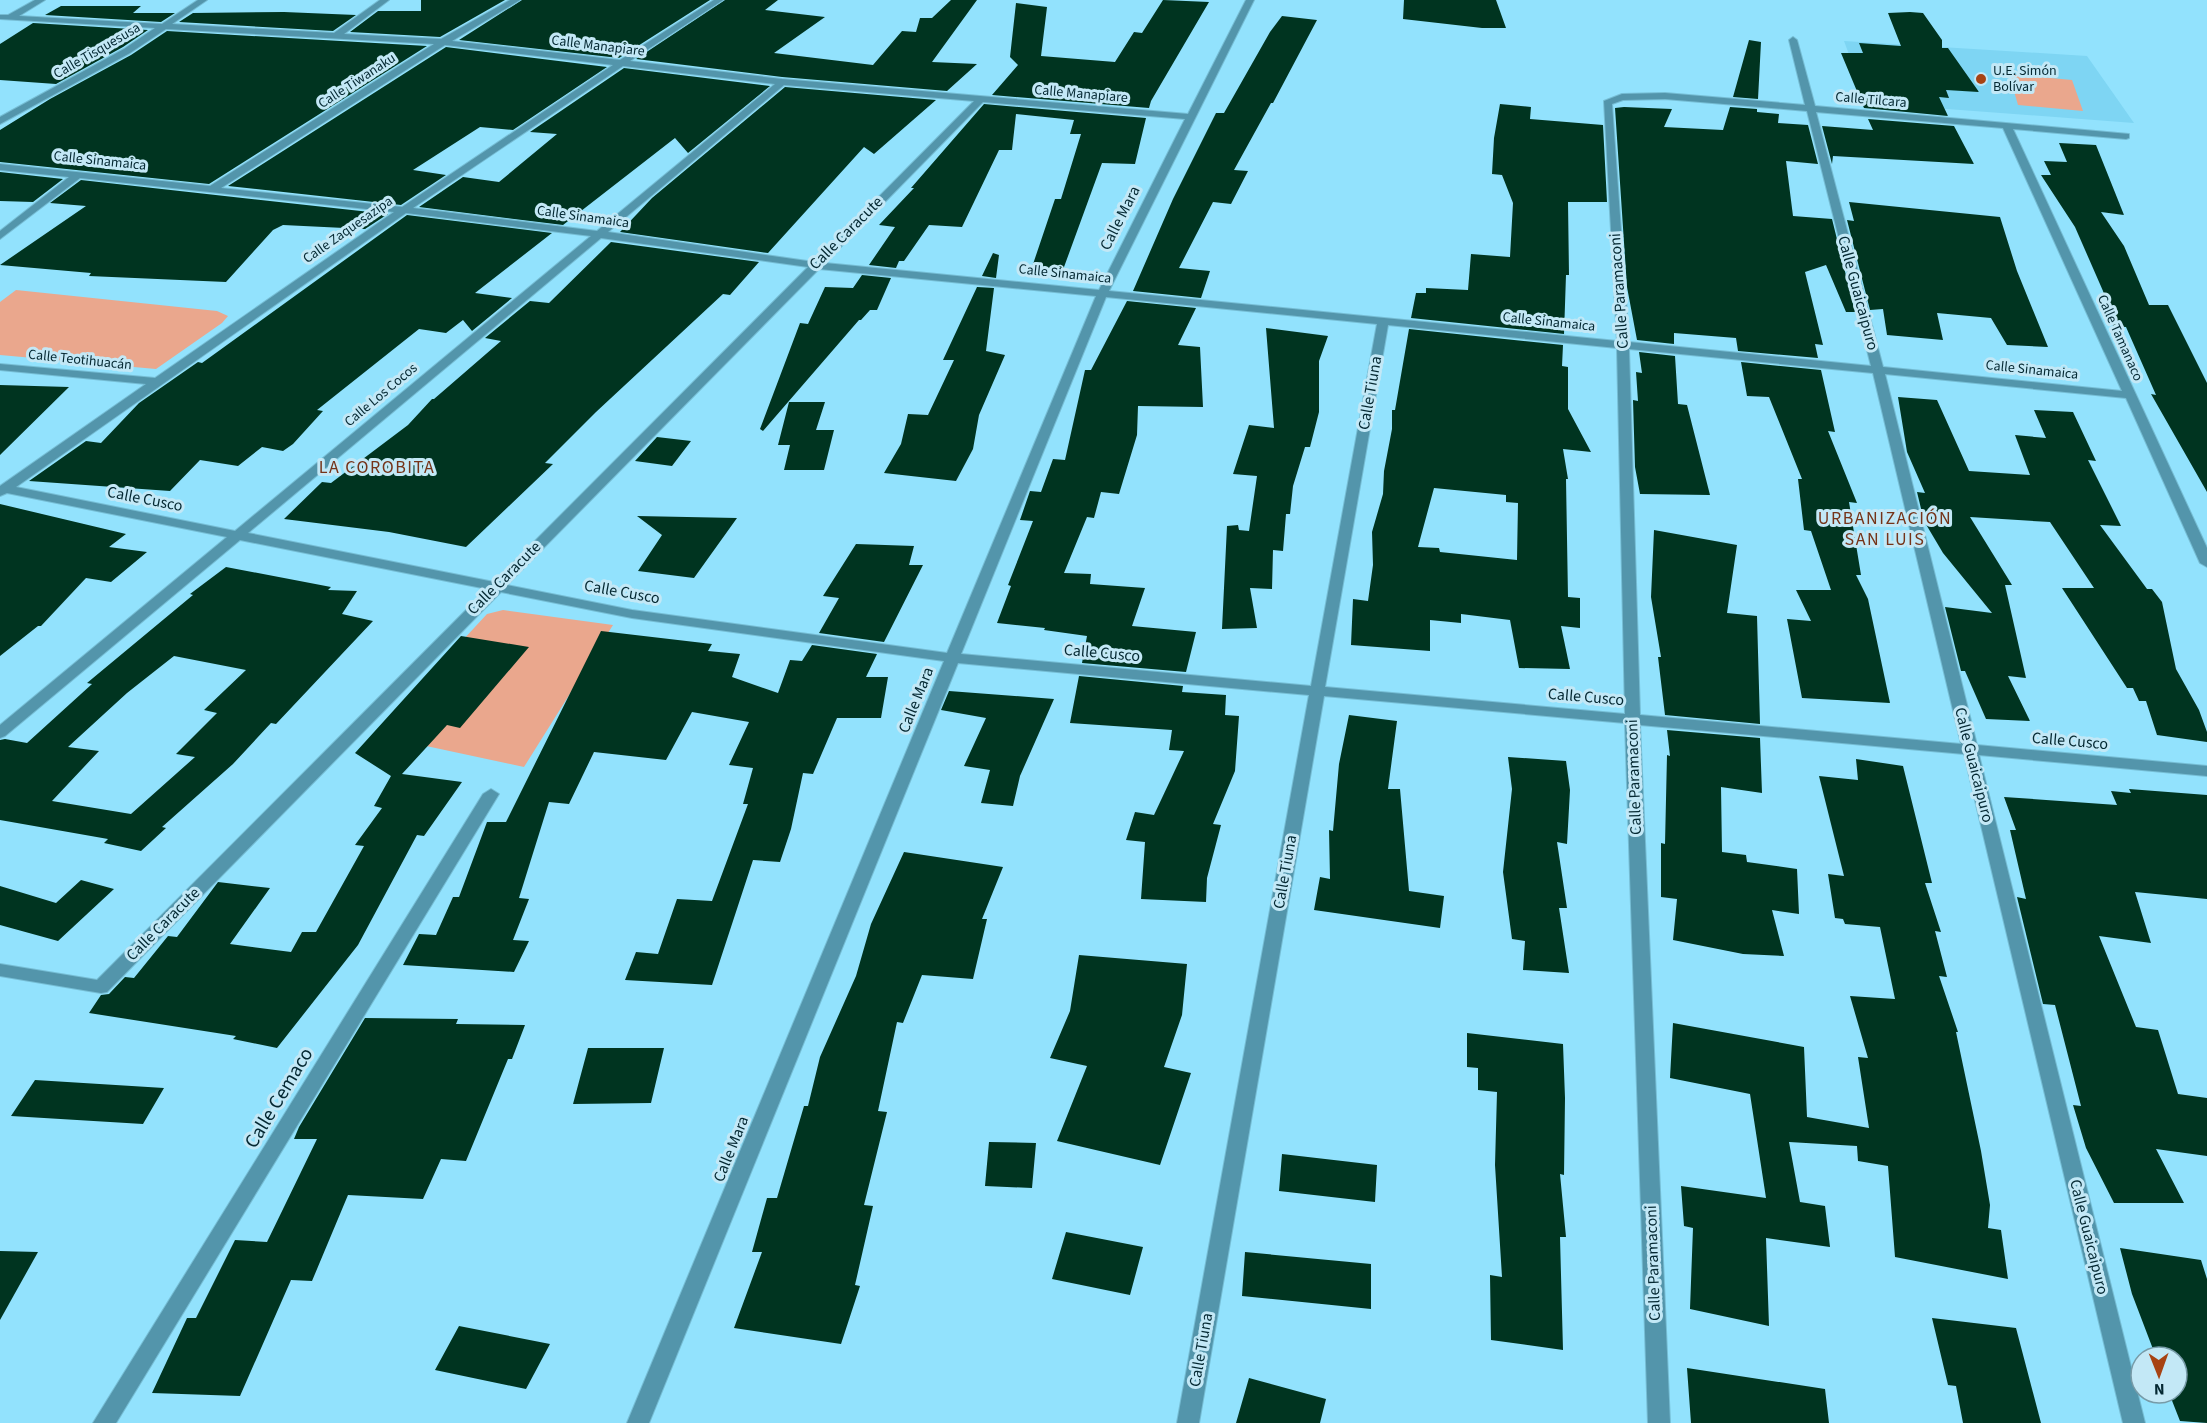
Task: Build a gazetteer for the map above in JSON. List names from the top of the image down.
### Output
{
  "streets": {
    "street": [
      "Calle Manapiare",
      "Calle Tisquesusa",
      "Calle Tiwanaku",
      "Calle Tilcara",
      "Calle Sinamaica",
      "Calle Mara",
      "Calle Zaquesazipa",
      "Calle Caracute",
      "Calle Paramaconi",
      "Calle Guaicaipuro",
      "Calle Tamanaco",
      "Calle Teotihuacán",
      "Calle Tiuna",
      "Calle Los Cocos",
      "Calle Cusco",
      "Calle Cemaco"
    ]
  },
  "crossings": [
    ["Calle Manapiare", "Calle Tisquesusa"],
    ["Calle Manapiare", "Calle Tiwanaku"],
    ["Calle Manapiare", "Calle Mara"],
    ["Calle Manapiare", "Calle Zaquesazipa"],
    ["Calle Manapiare", "Calle Caracute"],
    ["Calle Manapiare", "Calle Los Cocos"],
    ["Calle Tiwanaku", "Calle Sinamaica"],
    ["Calle Tilcara", "Calle Paramaconi"],
    ["Calle Tilcara", "Calle Guaicaipuro"],
    ["Calle Tilcara", "Calle Tamanaco"],
    ["Calle Sinamaica", "Calle Mara"],
    ["Calle Sinamaica", "Calle Zaquesazipa"],
    ["Calle Sinamaica", "Calle Caracute"],
    ["Calle Sinamaica", "Calle Paramaconi"],
    ["Calle Sinamaica", "Calle Guaicaipuro"],
    ["Calle Sinamaica", "Calle Tamanaco"],
    ["Calle Sinamaica", "Calle Tiuna"],
    ["Calle Sinamaica", "Calle Los Cocos"],
    ["Calle Mara", "Calle Cusco"],
    ["Calle Zaquesazipa", "Calle Teotihuacán"],
    ["Calle Zaquesazipa", "Calle Cusco"],
    ["Calle Caracute", "Calle Cusco"],
    ["Calle Paramaconi", "Calle Cusco"],
    ["Calle Guaicaipuro", "Calle Cusco"],
    ["Calle Tiuna", "Calle Cusco"],
    ["Calle Los Cocos", "Calle Cusco"]
  ],
  "districts": ["LA COROBITA", "URBANIZACIÓN SAN LUIS"],
  "places": ["U.E. Simón Bolívar"],
  "north": "bottom"
}
